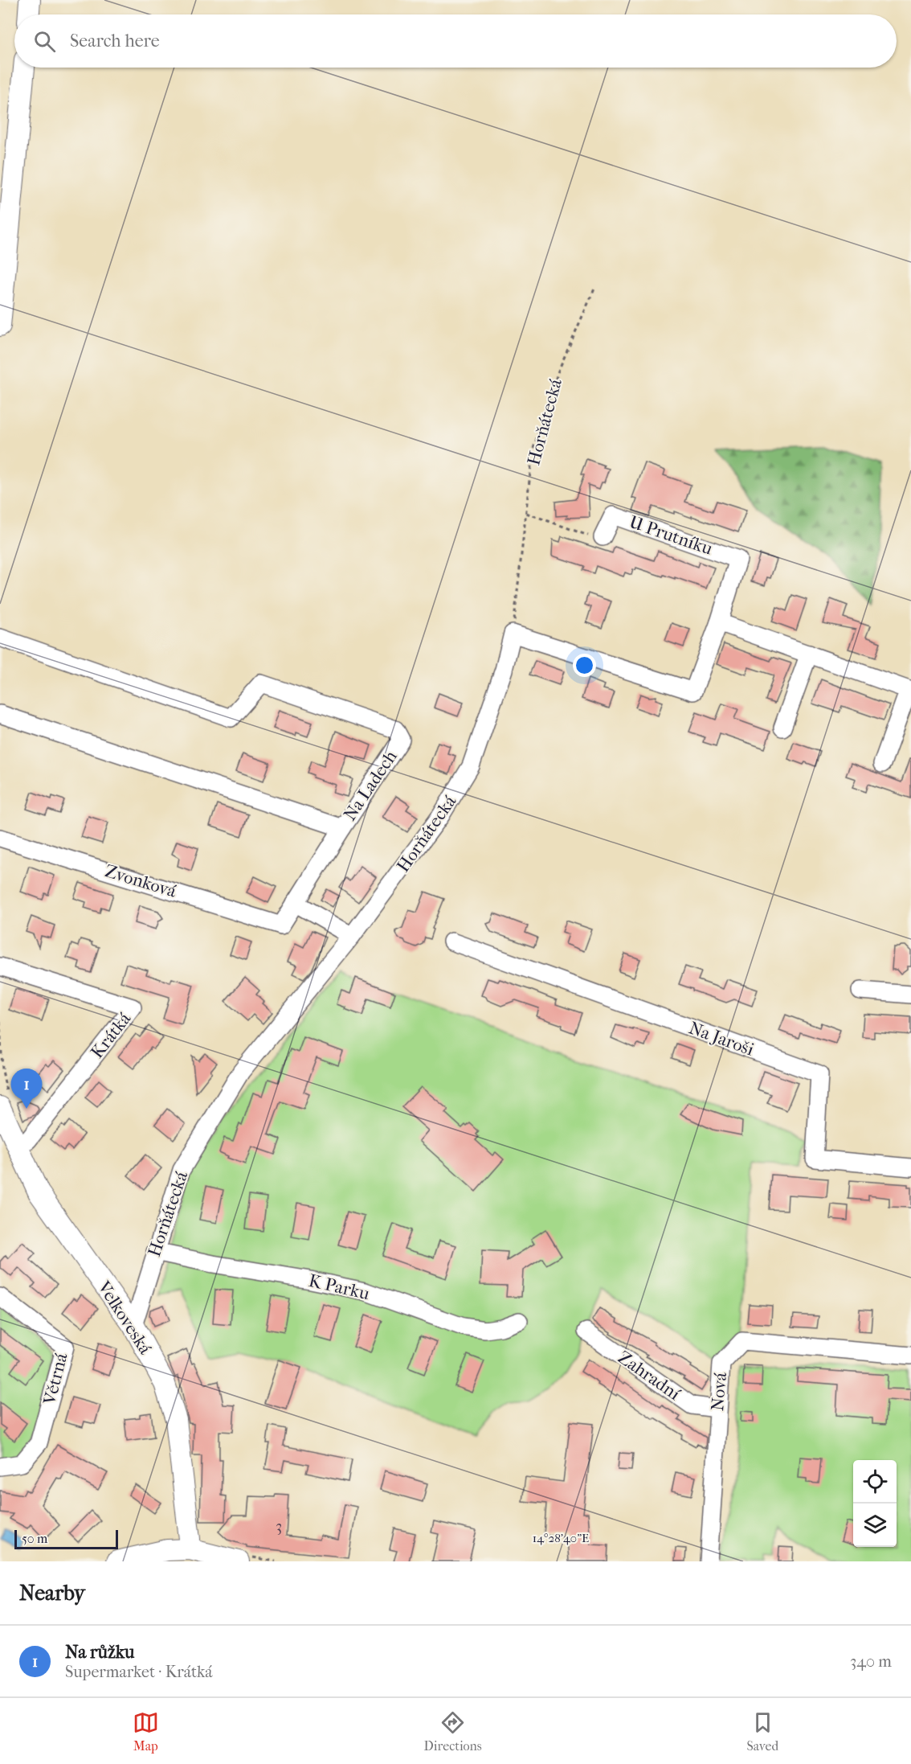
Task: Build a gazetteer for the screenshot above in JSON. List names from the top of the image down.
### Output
{
  "streets": {
    "street": [
      "Horňátecká",
      "U Prutníku",
      "Na Ladech",
      "Zvonková",
      "Krátká",
      "Na Jaroši",
      "K Parku",
      "Velkoveská",
      "Zahradní",
      "Větrná",
      "Nová"
    ]
  },
  "crossings": [
    ["Horňátecká", "U Prutníku"],
    ["Horňátecká", "K Parku"],
    ["Horňátecká", "Velkoveská"],
    ["Krátká", "Velkoveská"],
    ["Zahradní", "Nová"]
  ],
  "house_numbers": ["3"],
  "scale_bar": "50 m",
  "page": {
    "search": "Search here",
    "pins": "1",
    "scale": "50 m",
    "heading": "Nearby",
    "list": [
      {
        "mark": "1",
        "name": "Na růžku",
        "note": "Supermarket · Krátká",
        "value": "340 m"
      }
    ],
    "nav": ["Map", "Directions", "Saved"]
  },
  "coordinates": ["14°28'40\"E"]
}
